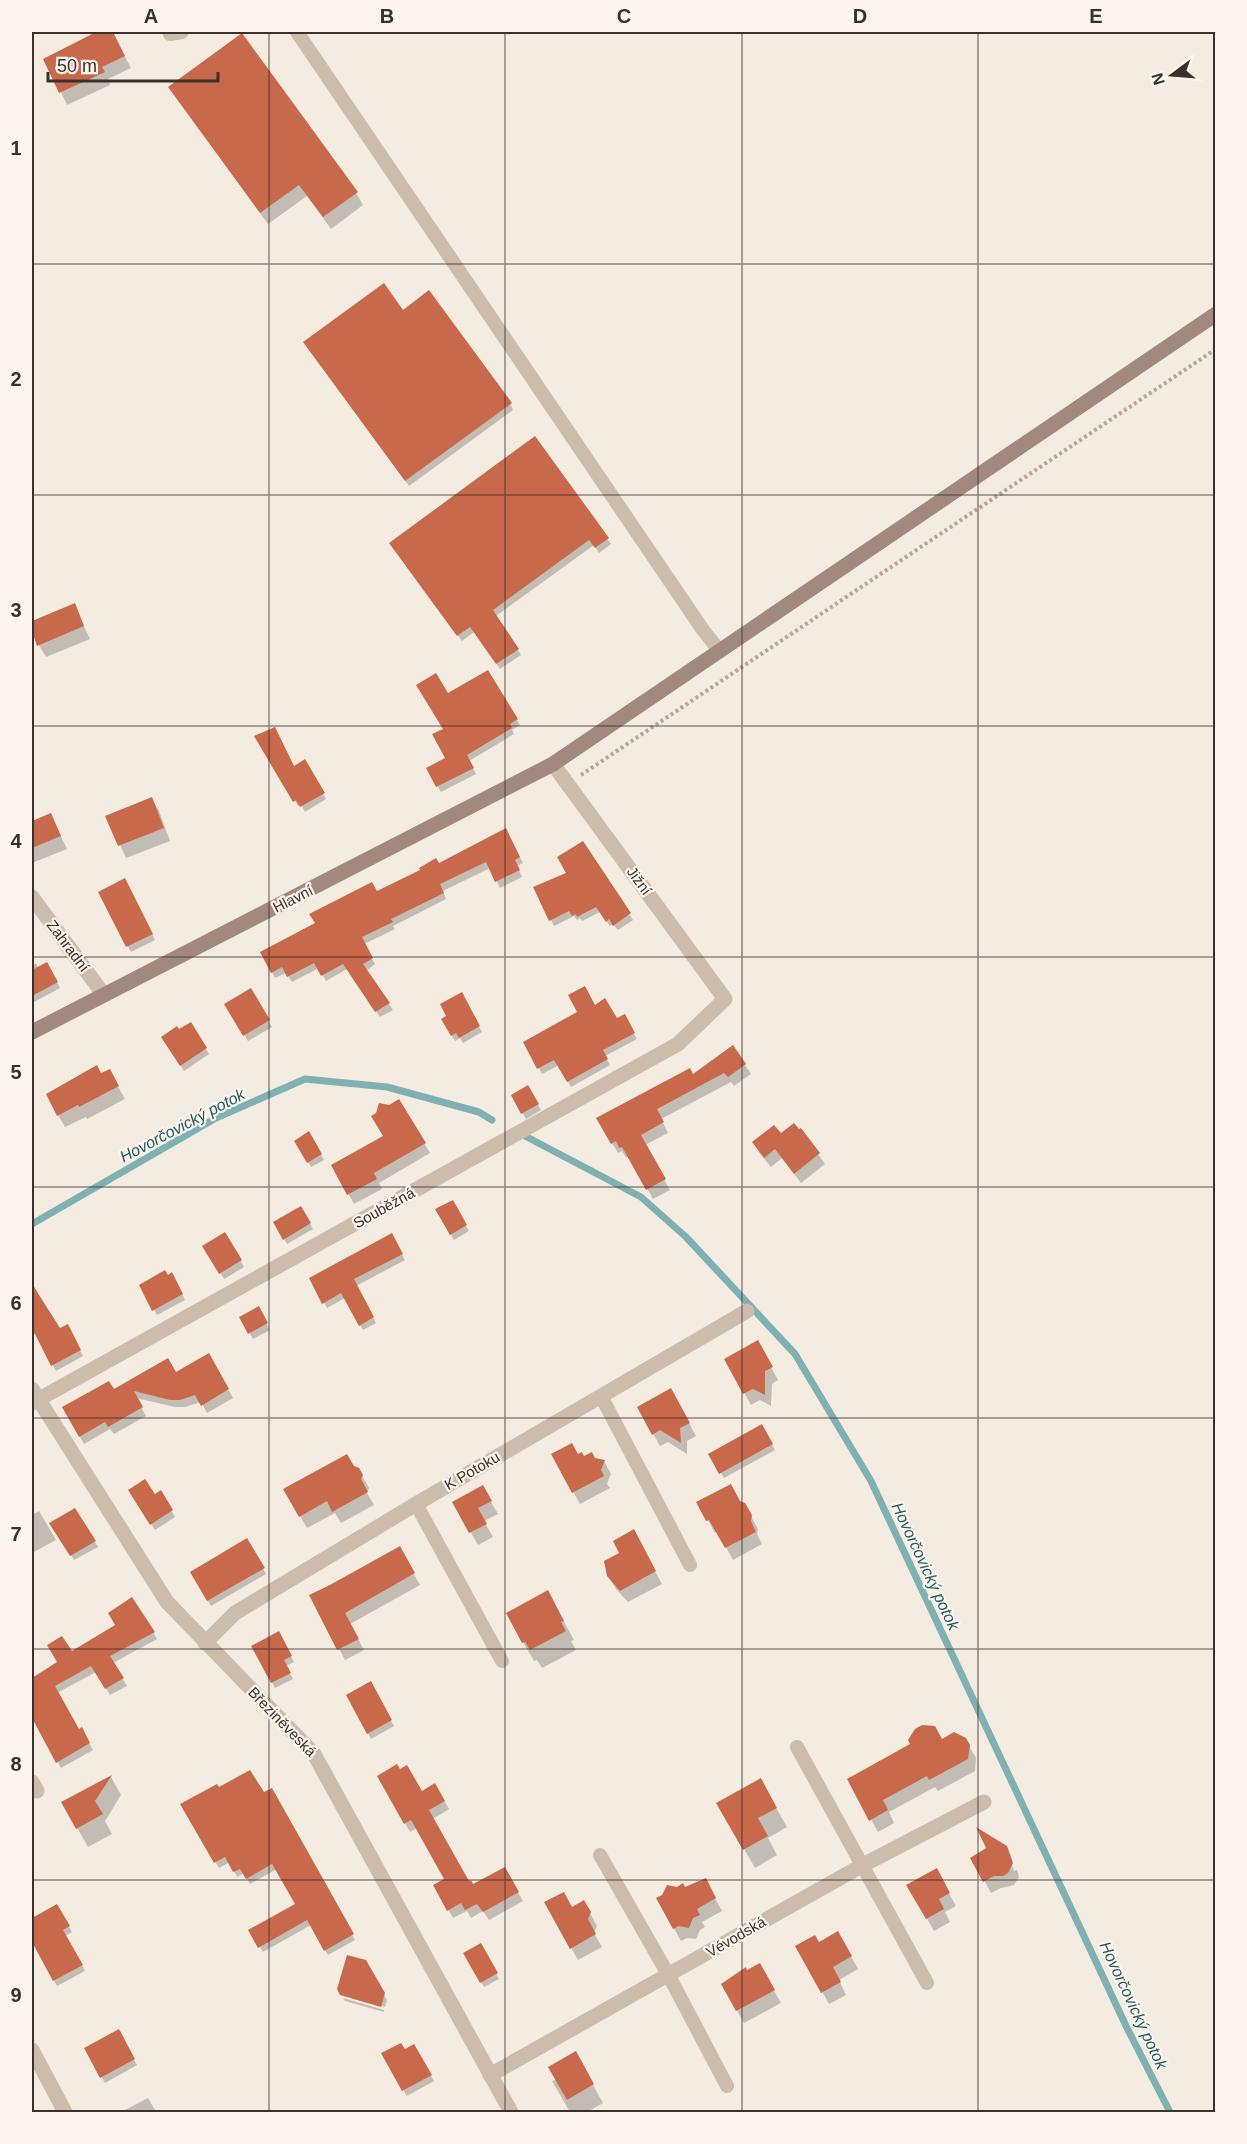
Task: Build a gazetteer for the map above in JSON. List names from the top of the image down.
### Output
{
  "streets": {
    "street": [
      "Jižní",
      "Hlavní",
      "Zahradní",
      "Souběžná",
      "K Potoku",
      "Březiněveská",
      "Vévodská"
    ]
  },
  "crossings": [
    ["Jižní", "Hlavní"],
    ["Jižní", "Souběžná"],
    ["Hlavní", "Zahradní"],
    ["Souběžná", "Březiněveská"],
    ["K Potoku", "Březiněveská"],
    ["Březiněveská", "Vévodská"]
  ],
  "water": ["Hovorčovický potok"],
  "scale_bar": "50 m",
  "north": "left",
  "grid": {
    "columns": [
      "A",
      "B",
      "C",
      "D",
      "E"
    ],
    "rows": [
      "1",
      "2",
      "3",
      "4",
      "5",
      "6",
      "7",
      "8",
      "9"
    ]
  }
}
